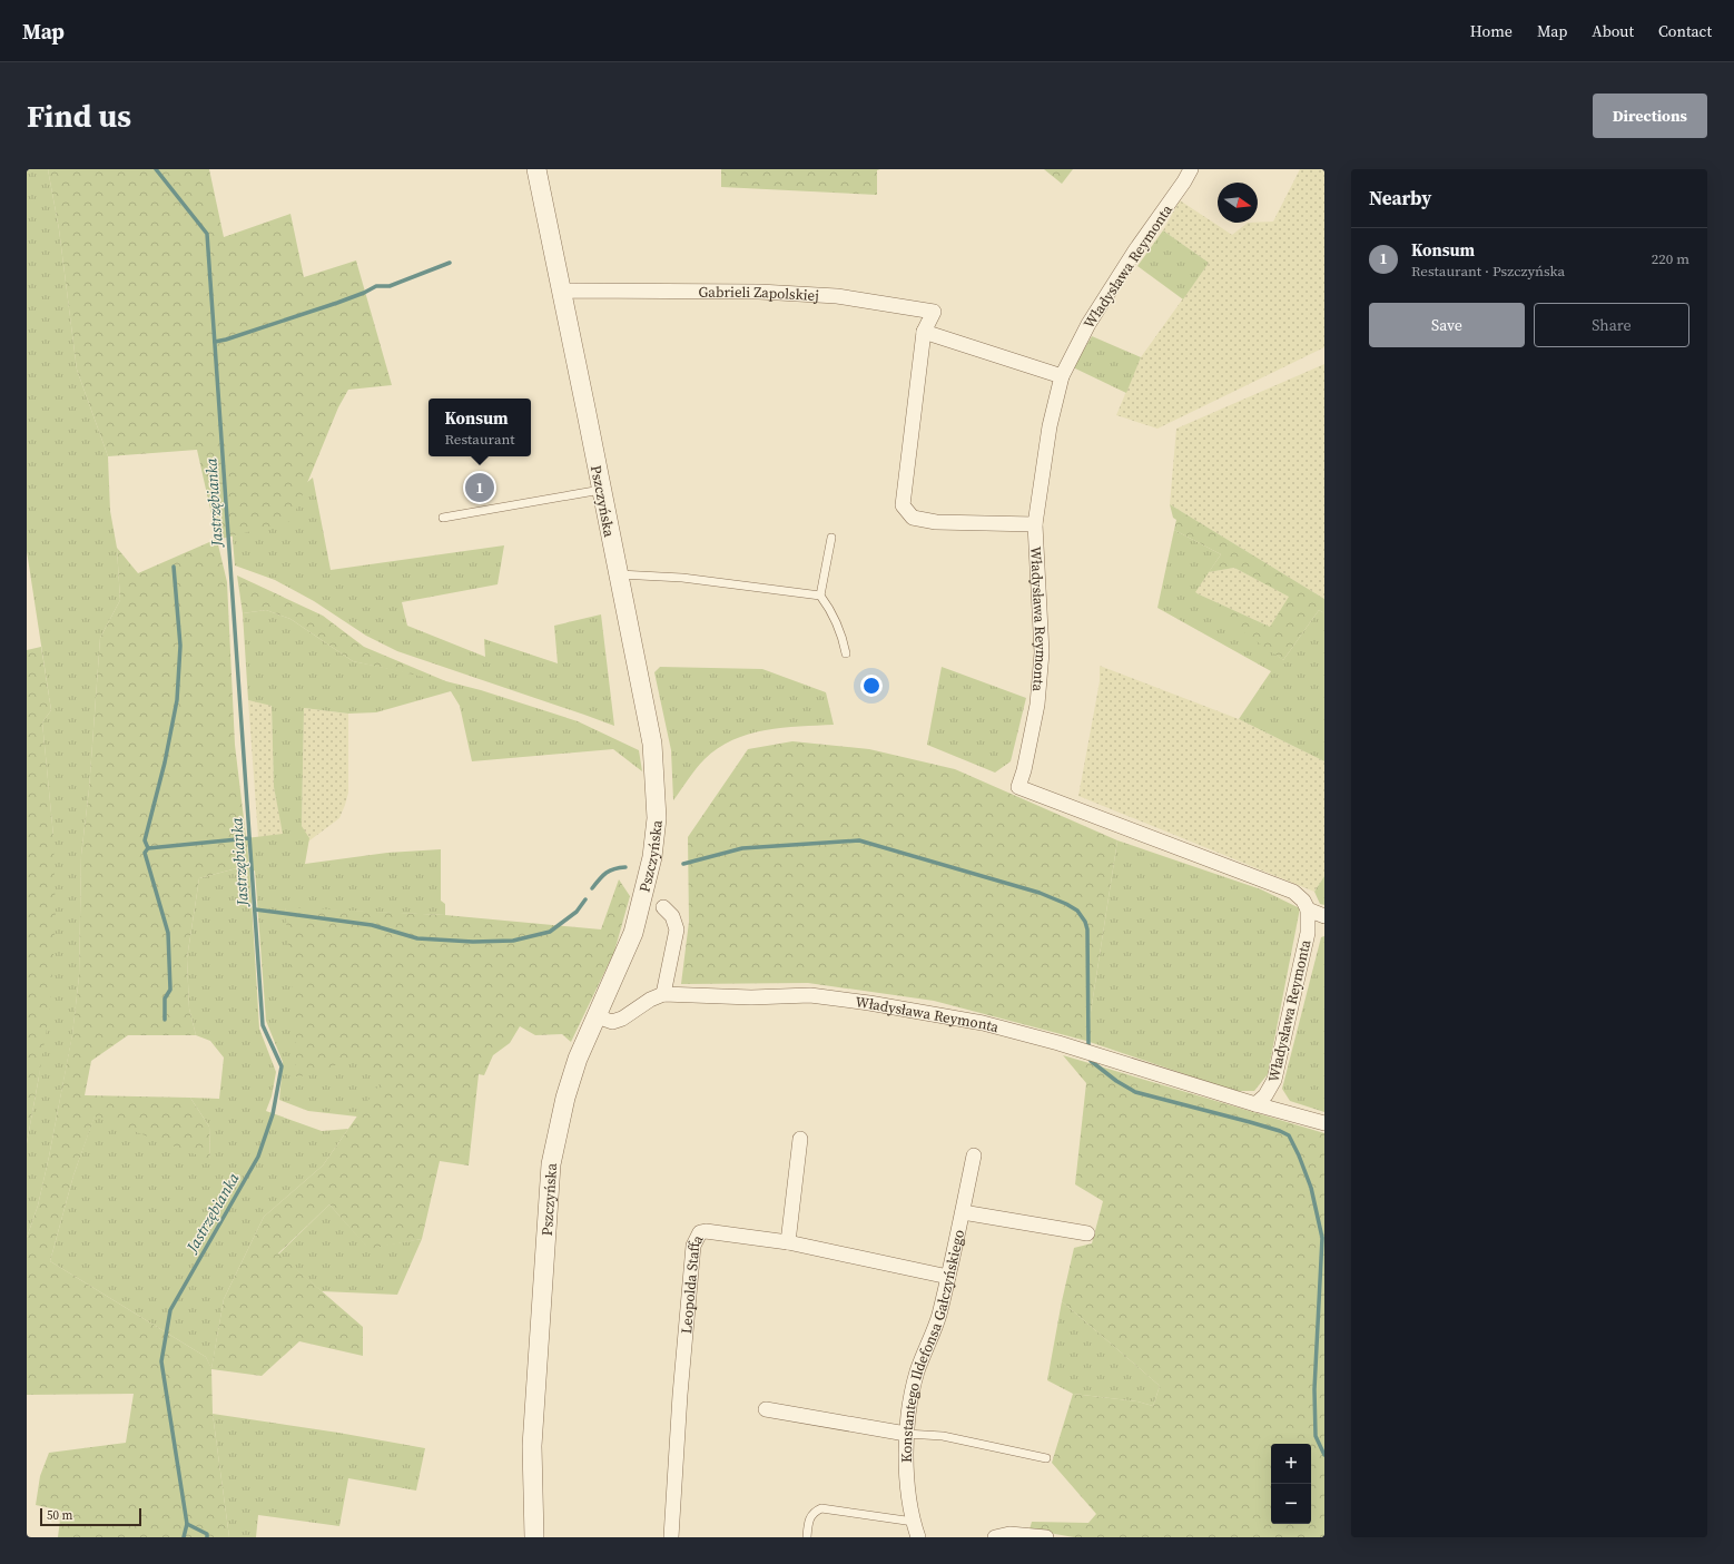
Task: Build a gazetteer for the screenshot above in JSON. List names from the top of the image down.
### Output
{
  "streets": {
    "street": [
      "Władysława Reymonta",
      "Gabrieli Zapolskiej",
      "Pszczyńska",
      "Leopolda Staffa",
      "Konstantego Ildefonsa Gałczyńskiego"
    ]
  },
  "crossings": [
    ["Władysława Reymonta", "Gabrieli Zapolskiej"],
    ["Władysława Reymonta", "Pszczyńska"],
    ["Gabrieli Zapolskiej", "Pszczyńska"],
    ["Leopolda Staffa", "Konstantego Ildefonsa Gałczyńskiego"]
  ],
  "water": ["Jastrzębianka"],
  "scale_bar": "50 m",
  "north": "right",
  "page": {
    "header": "Map",
    "nav": [
      "Home",
      "Map",
      "About",
      "Contact"
    ],
    "buttons": [
      "Directions",
      ["Save", "Share"]
    ],
    "title": "Find us",
    "heading": "Nearby",
    "list": [
      {
        "mark": "1",
        "name": "Konsum",
        "note": "Restaurant · Pszczyńska",
        "value": "220 m"
      }
    ],
    "popup": ["Konsum", "Restaurant"],
    "pins": "1",
    "map_buttons": ["+", "−"],
    "scale": "50 m"
  }
}
